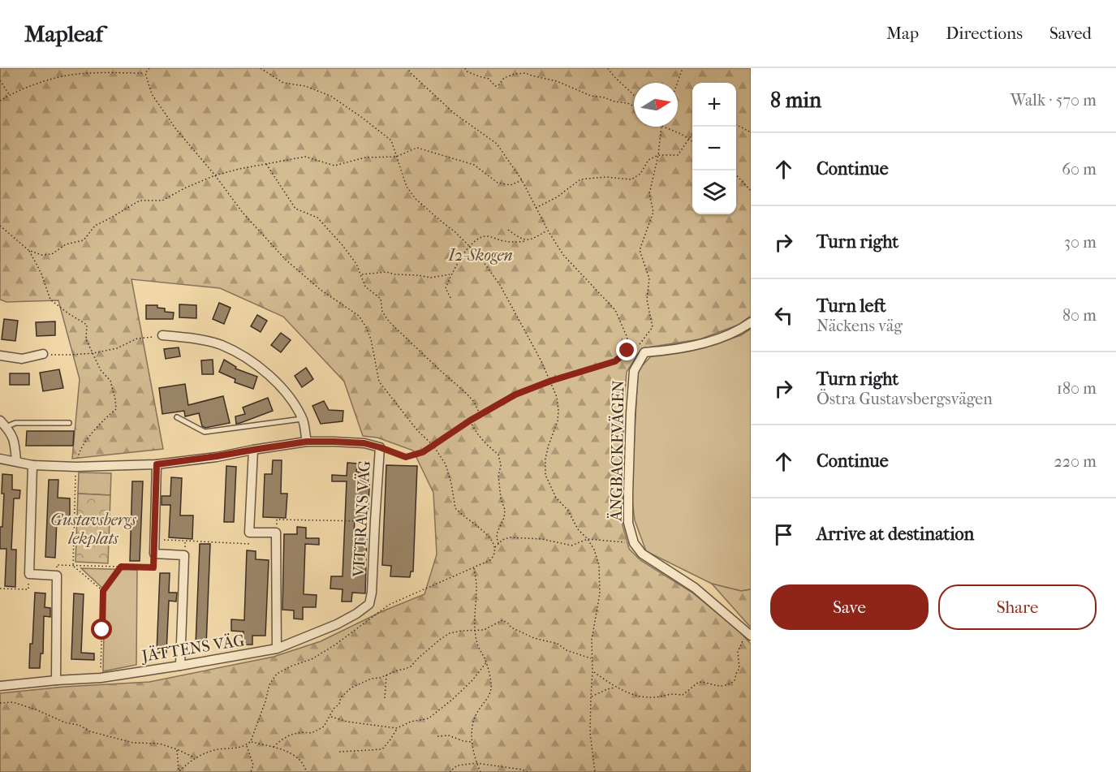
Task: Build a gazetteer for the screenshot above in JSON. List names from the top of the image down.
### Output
{
  "streets": {
    "street": ["ÄNGBACKEVÄGEN", "VITTRANS VÄG", "JÄTTENS VÄG"]
  },
  "crossings": [
    ["VITTRANS VÄG", "JÄTTENS VÄG"]
  ],
  "parks": ["I2-Skogen", "Gustavsbergs lekplats"],
  "north": "right",
  "page": {
    "header": "Mapleaf",
    "nav": ["Map", "Directions", "Saved"],
    "heading": ["8 min", "Walk · 570 m"],
    "map_buttons": ["+", "−"],
    "list": [
      ["Continue", "60 m"],
      ["Turn right", "30 m"],
      ["Turn left", "Näckens väg", "80 m"],
      ["Turn right", "Östra Gustavsbergsvägen", "180 m"],
      ["Continue", "220 m"],
      "Arrive at destination"
    ],
    "buttons": ["Save", "Share"]
  }
}
